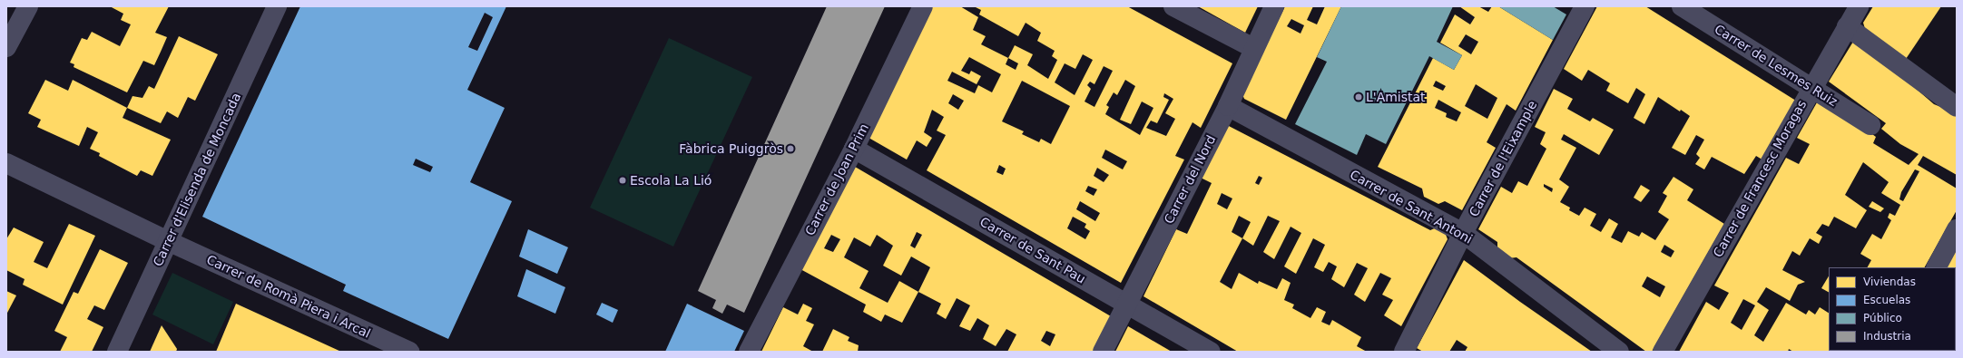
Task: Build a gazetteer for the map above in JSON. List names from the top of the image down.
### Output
{
  "streets": {
    "street": [
      "Carrer de Lesmes Ruiz",
      "Carrer de l'Eixample",
      "Carrer de Francesc Moragas",
      "Carrer d'Elisenda de Moncada",
      "Carrer de Joan Prim",
      "Carrer del Nord",
      "Carrer de Sant Antoni",
      "Carrer de Sant Pau",
      "Carrer de Romà Piera i Arcal"
    ]
  },
  "crossings": [
    ["Carrer de Lesmes Ruiz", "Carrer de Francesc Moragas"],
    ["Carrer de l'Eixample", "Carrer de Sant Antoni"],
    ["Carrer d'Elisenda de Moncada", "Carrer de Romà Piera i Arcal"],
    ["Carrer de Joan Prim", "Carrer de Sant Pau"],
    ["Carrer del Nord", "Carrer de Sant Antoni"],
    ["Carrer del Nord", "Carrer de Sant Pau"]
  ],
  "places": ["L'Amistat", "Fàbrica Puiggròs", "Escola La Lió"],
  "legend": [
    "Viviendas",
    "Escuelas",
    "Público",
    "Industria"
  ]
}
